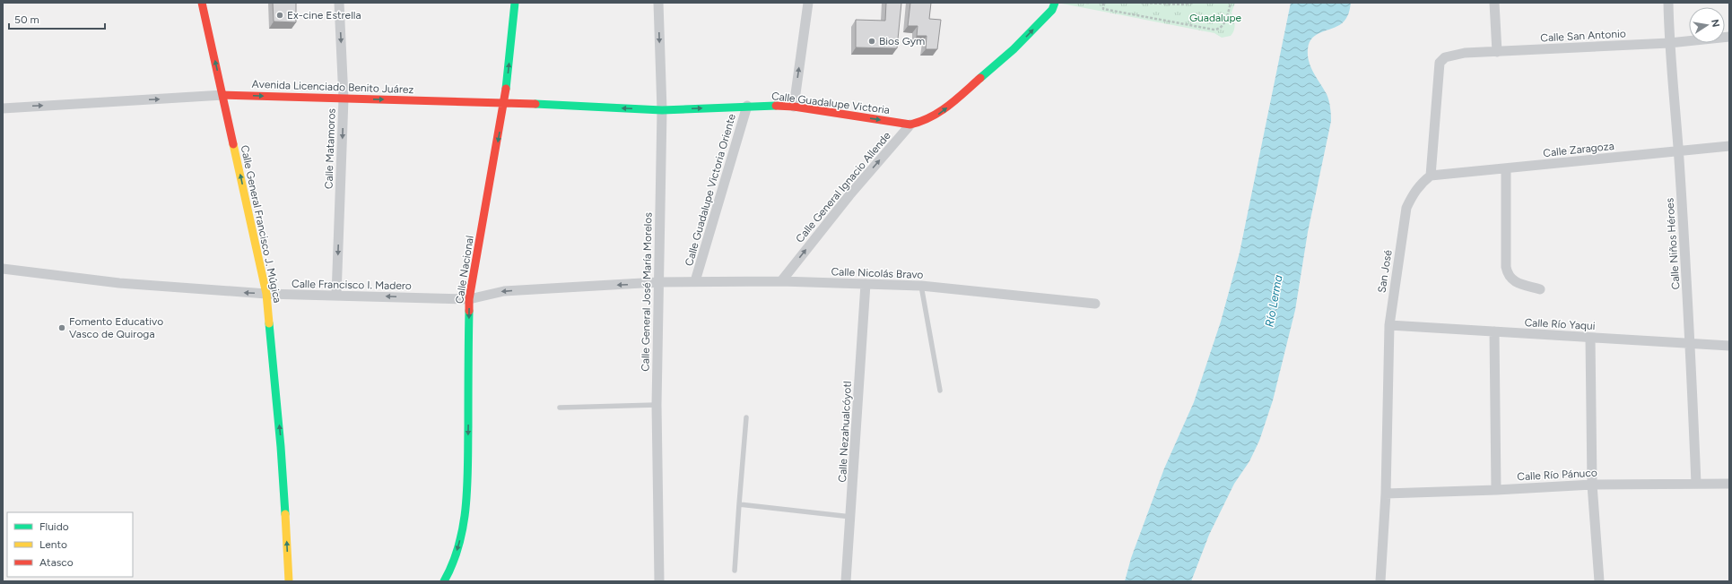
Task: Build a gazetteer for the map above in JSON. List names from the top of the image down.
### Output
{
  "streets": {
    "street": [
      "Calle San Antonio",
      "Avenida Licenciado Benito Juárez",
      "Calle Guadalupe Victoria",
      "Calle Matamoros",
      "Calle Zaragoza",
      "Calle General Ignacio Allende",
      "Calle Guadalupe Victoria Oriente",
      "Calle General Francisco J. Múgica",
      "Calle Niños Héroes",
      "Calle Nacional",
      "San José",
      "Calle Nicolás Bravo",
      "Calle Francisco I. Madero",
      "Calle General José María Morelos",
      "Calle Río Yaqui",
      "Calle Nezahualcóyotl",
      "Calle Río Pánuco"
    ]
  },
  "crossings": [
    ["Calle San Antonio", "Calle Zaragoza"],
    ["Calle San Antonio", "Calle Niños Héroes"],
    ["Calle San Antonio", "San José"],
    ["Avenida Licenciado Benito Juárez", "Calle Guadalupe Victoria"],
    ["Avenida Licenciado Benito Juárez", "Calle Matamoros"],
    ["Avenida Licenciado Benito Juárez", "Calle General Francisco J. Múgica"],
    ["Avenida Licenciado Benito Juárez", "Calle Nacional"],
    ["Avenida Licenciado Benito Juárez", "Calle General José María Morelos"],
    ["Calle Guadalupe Victoria", "Calle General Ignacio Allende"],
    ["Calle Guadalupe Victoria", "Calle Guadalupe Victoria Oriente"],
    ["Calle Guadalupe Victoria", "Calle General José María Morelos"],
    ["Calle Matamoros", "Calle Francisco I. Madero"],
    ["Calle Zaragoza", "Calle Niños Héroes"],
    ["Calle Zaragoza", "San José"],
    ["Calle General Ignacio Allende", "Calle Nicolás Bravo"],
    ["Calle Guadalupe Victoria Oriente", "Calle Nicolás Bravo"],
    ["Calle General Francisco J. Múgica", "Calle Francisco I. Madero"],
    ["Calle Niños Héroes", "Calle Río Yaqui"],
    ["Calle Niños Héroes", "Calle Río Pánuco"],
    ["Calle Nacional", "Calle Francisco I. Madero"],
    ["San José", "Calle Río Yaqui"],
    ["San José", "Calle Río Pánuco"],
    ["Calle Nicolás Bravo", "Calle Francisco I. Madero"],
    ["Calle Nicolás Bravo", "Calle General José María Morelos"],
    ["Calle Nicolás Bravo", "Calle Nezahualcóyotl"],
    ["Calle Francisco I. Madero", "Calle General José María Morelos"]
  ],
  "one_way": [
    "Calle Guadalupe Victoria",
    "Calle Matamoros",
    "Calle General Ignacio Allende",
    "Calle General Francisco J. Múgica",
    "Calle Francisco I. Madero"
  ],
  "water": ["Río Lerma"],
  "parks": ["Guadalupe"],
  "places": ["Ex-cine Estrella", "Bios Gym", "Fomento Educativo Vasco de Quiroga"],
  "legend": ["Fluido", "Lento", "Atasco"],
  "scale_bar": "50 m",
  "north": "right"
}
